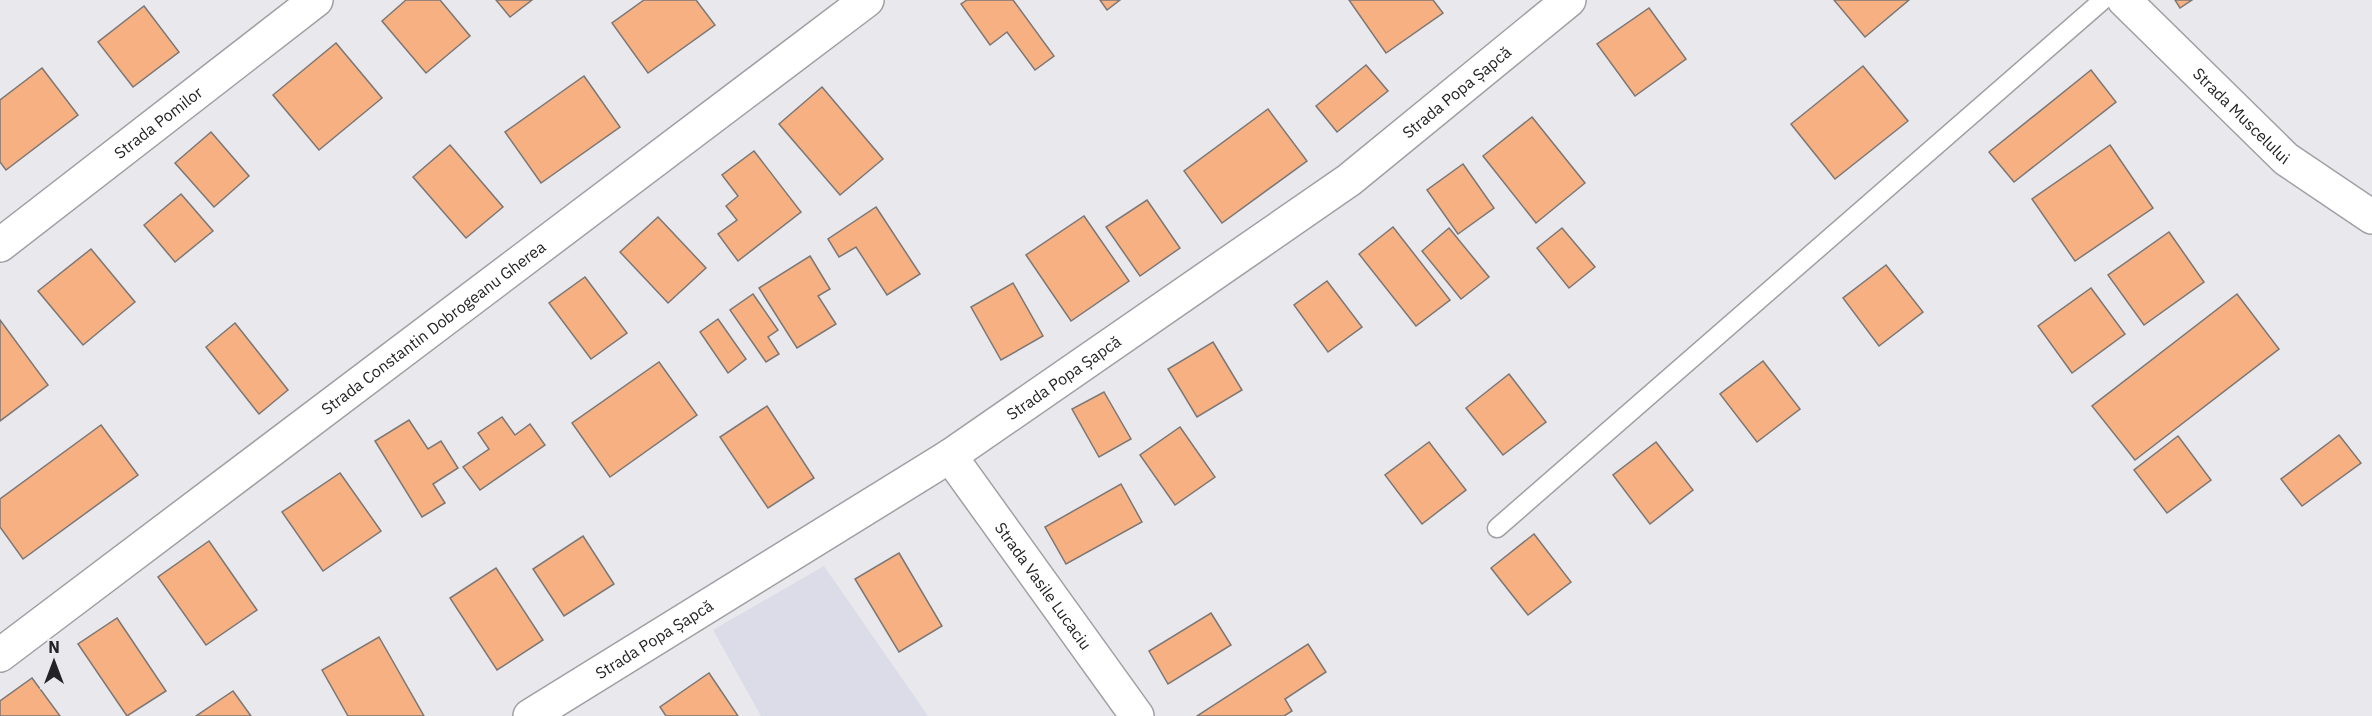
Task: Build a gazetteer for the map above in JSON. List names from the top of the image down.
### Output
{
  "streets": {
    "street": [
      "Strada Popa Șapcă",
      "Strada Muscelului",
      "Strada Pomilor",
      "Strada Constantin Dobrogeanu Gherea",
      "Strada Vasile Lucaciu"
    ]
  },
  "crossings": [
    ["Strada Popa Șapcă", "Strada Vasile Lucaciu"]
  ],
  "north": "top"
}
